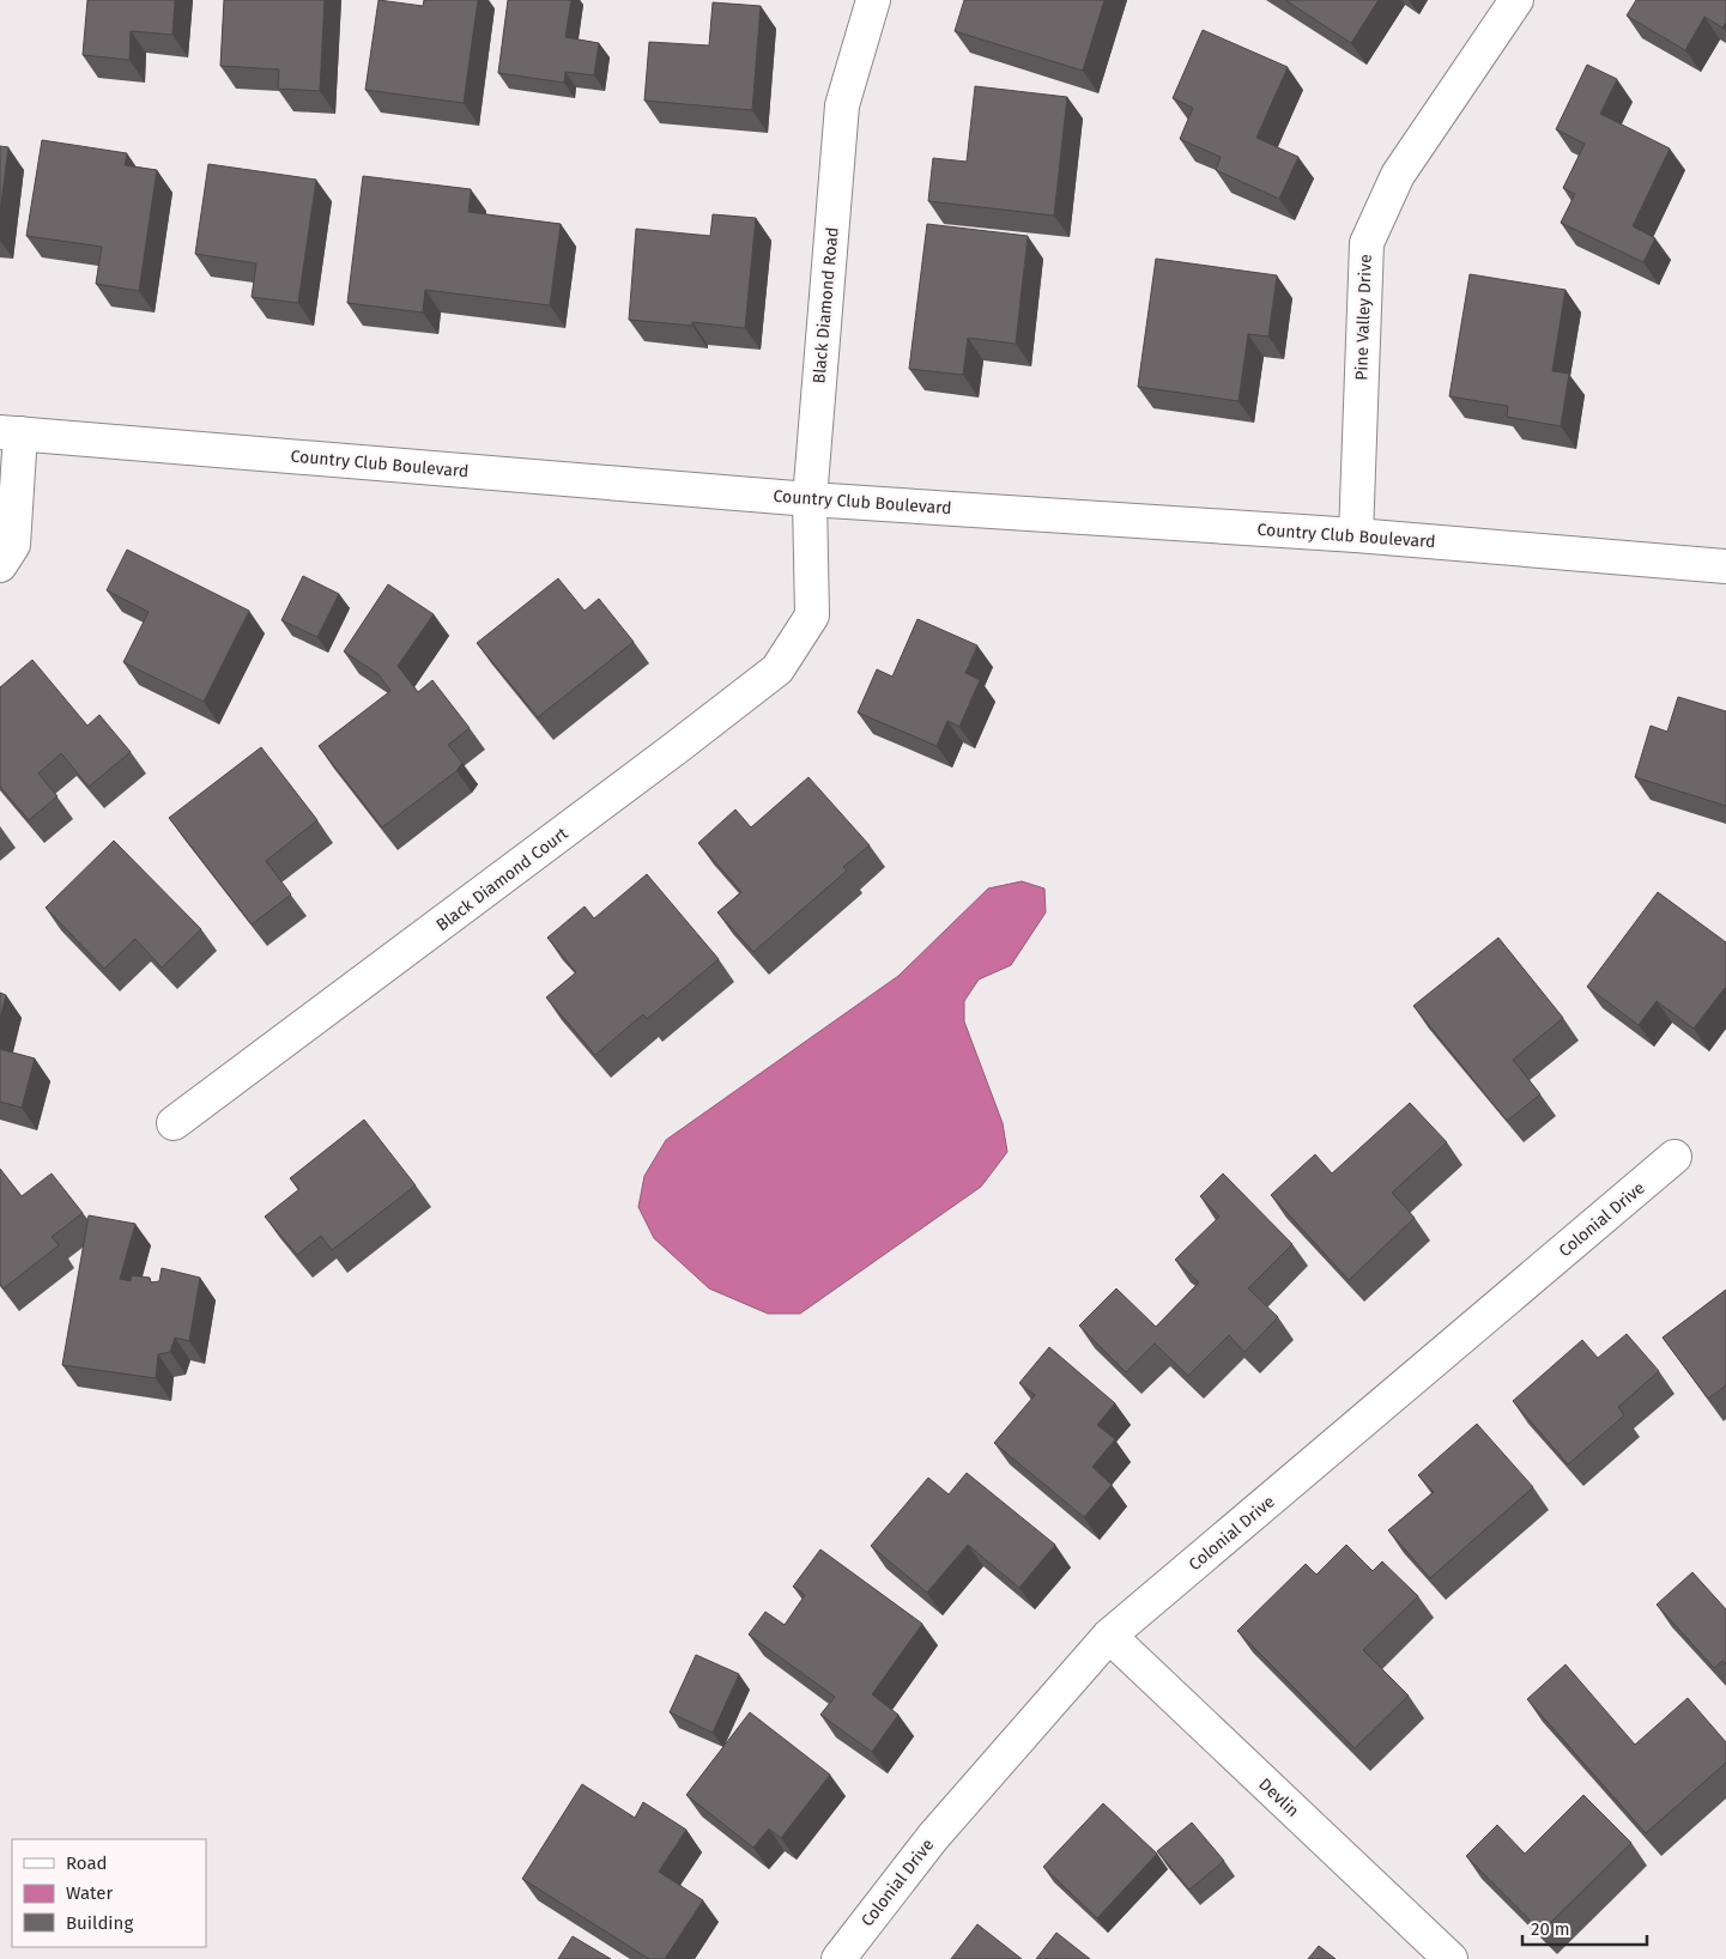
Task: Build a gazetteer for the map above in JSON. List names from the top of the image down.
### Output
{
  "streets": {
    "street": [
      "Black Diamond Road",
      "Pine Valley Drive",
      "Country Club Boulevard",
      "Black Diamond Court",
      "Colonial Drive",
      "Devlin"
    ]
  },
  "crossings": [
    ["Black Diamond Road", "Country Club Boulevard"],
    ["Black Diamond Road", "Black Diamond Court"],
    ["Pine Valley Drive", "Country Club Boulevard"],
    ["Colonial Drive", "Devlin"]
  ],
  "legend": ["Road", "Water", "Building"],
  "scale_bar": "20 m"
}
